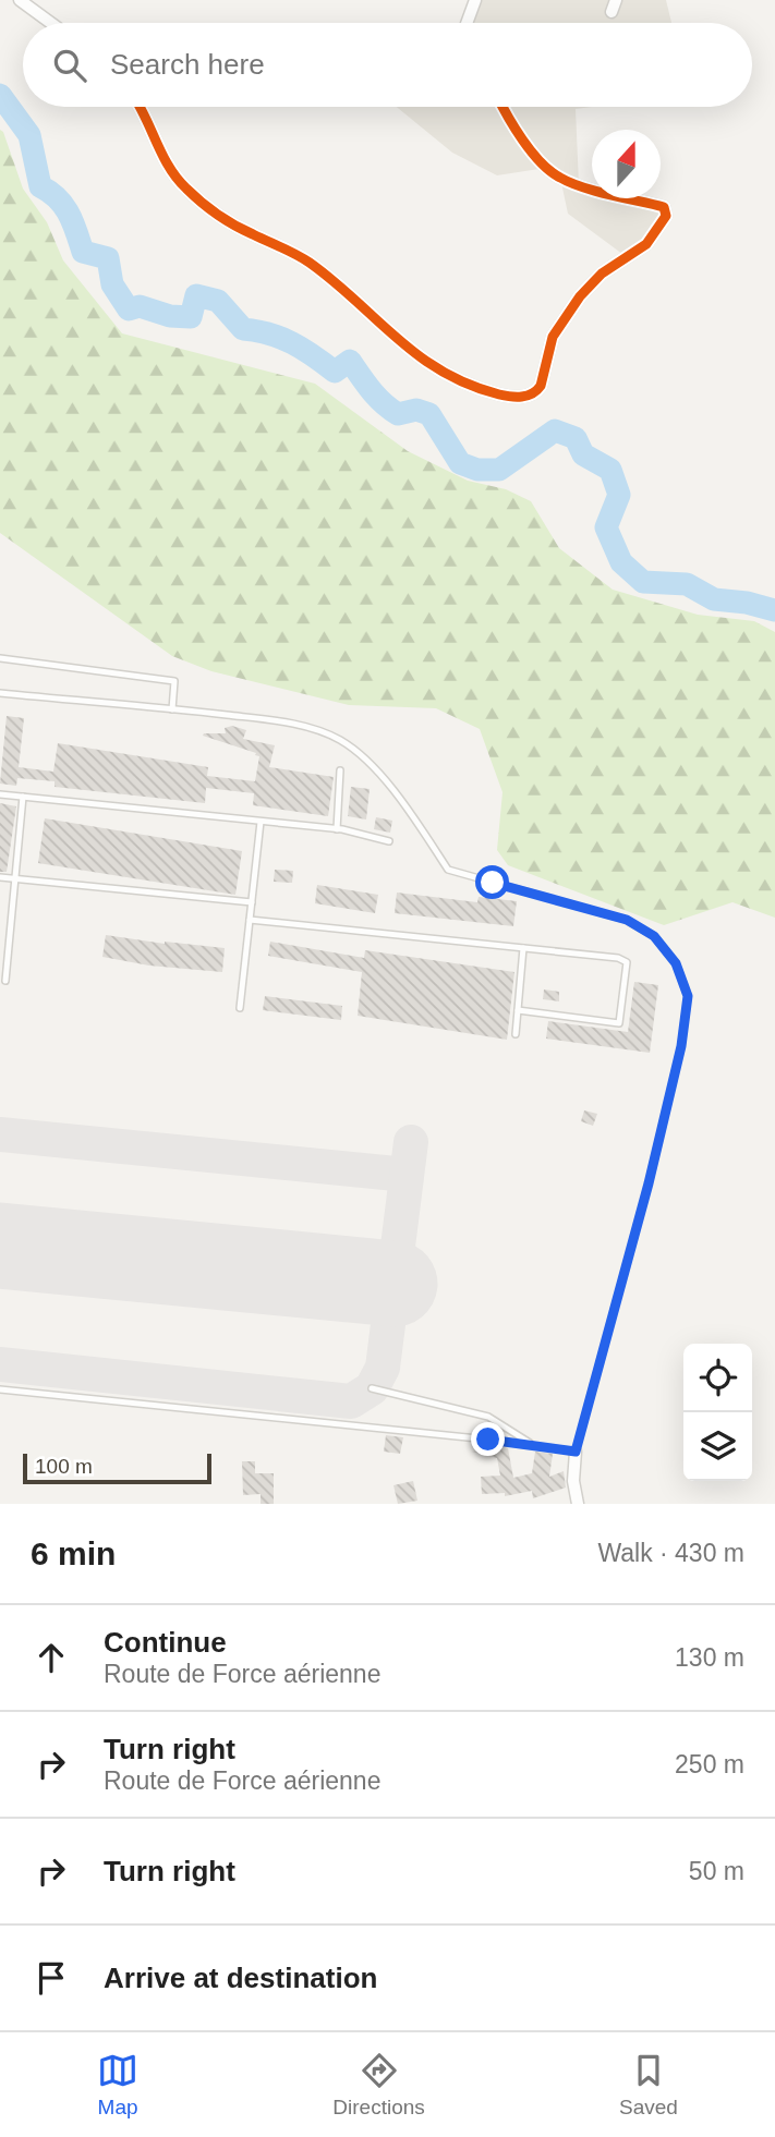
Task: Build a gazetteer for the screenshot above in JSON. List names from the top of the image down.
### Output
{
  "scale_bar": "100 m",
  "north": "top",
  "page": {
    "search": "Search here",
    "scale": "100 m",
    "heading": ["6 min", "Walk · 430 m"],
    "list": [
      ["Continue", "Route de Force aérienne", "130 m"],
      ["Turn right", "Route de Force aérienne", "250 m"],
      ["Turn right", "50 m"],
      "Arrive at destination"
    ],
    "nav": ["Map", "Directions", "Saved"]
  }
}
